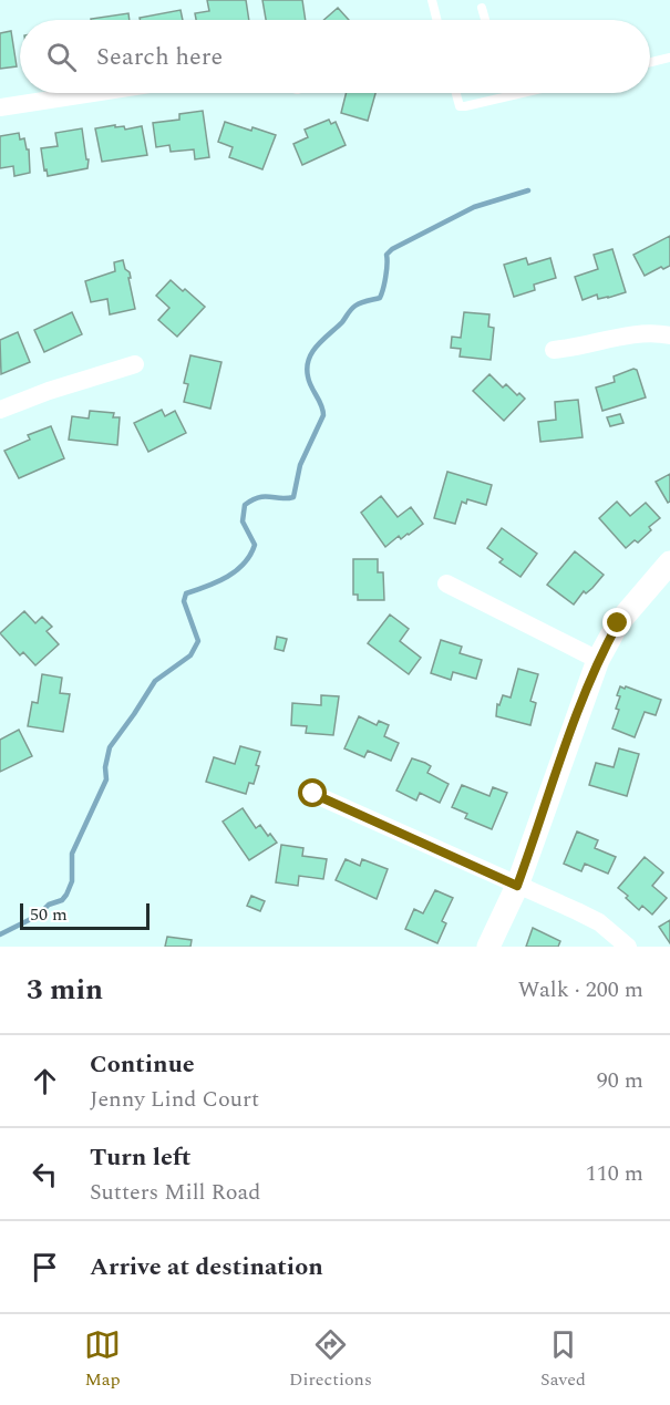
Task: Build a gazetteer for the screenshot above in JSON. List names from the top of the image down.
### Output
{
  "scale_bar": "50 m",
  "page": {
    "search": "Search here",
    "scale": "50 m",
    "heading": ["3 min", "Walk · 200 m"],
    "list": [
      ["Continue", "Jenny Lind Court", "90 m"],
      ["Turn left", "Sutters Mill Road", "110 m"],
      "Arrive at destination"
    ],
    "nav": ["Map", "Directions", "Saved"]
  }
}
